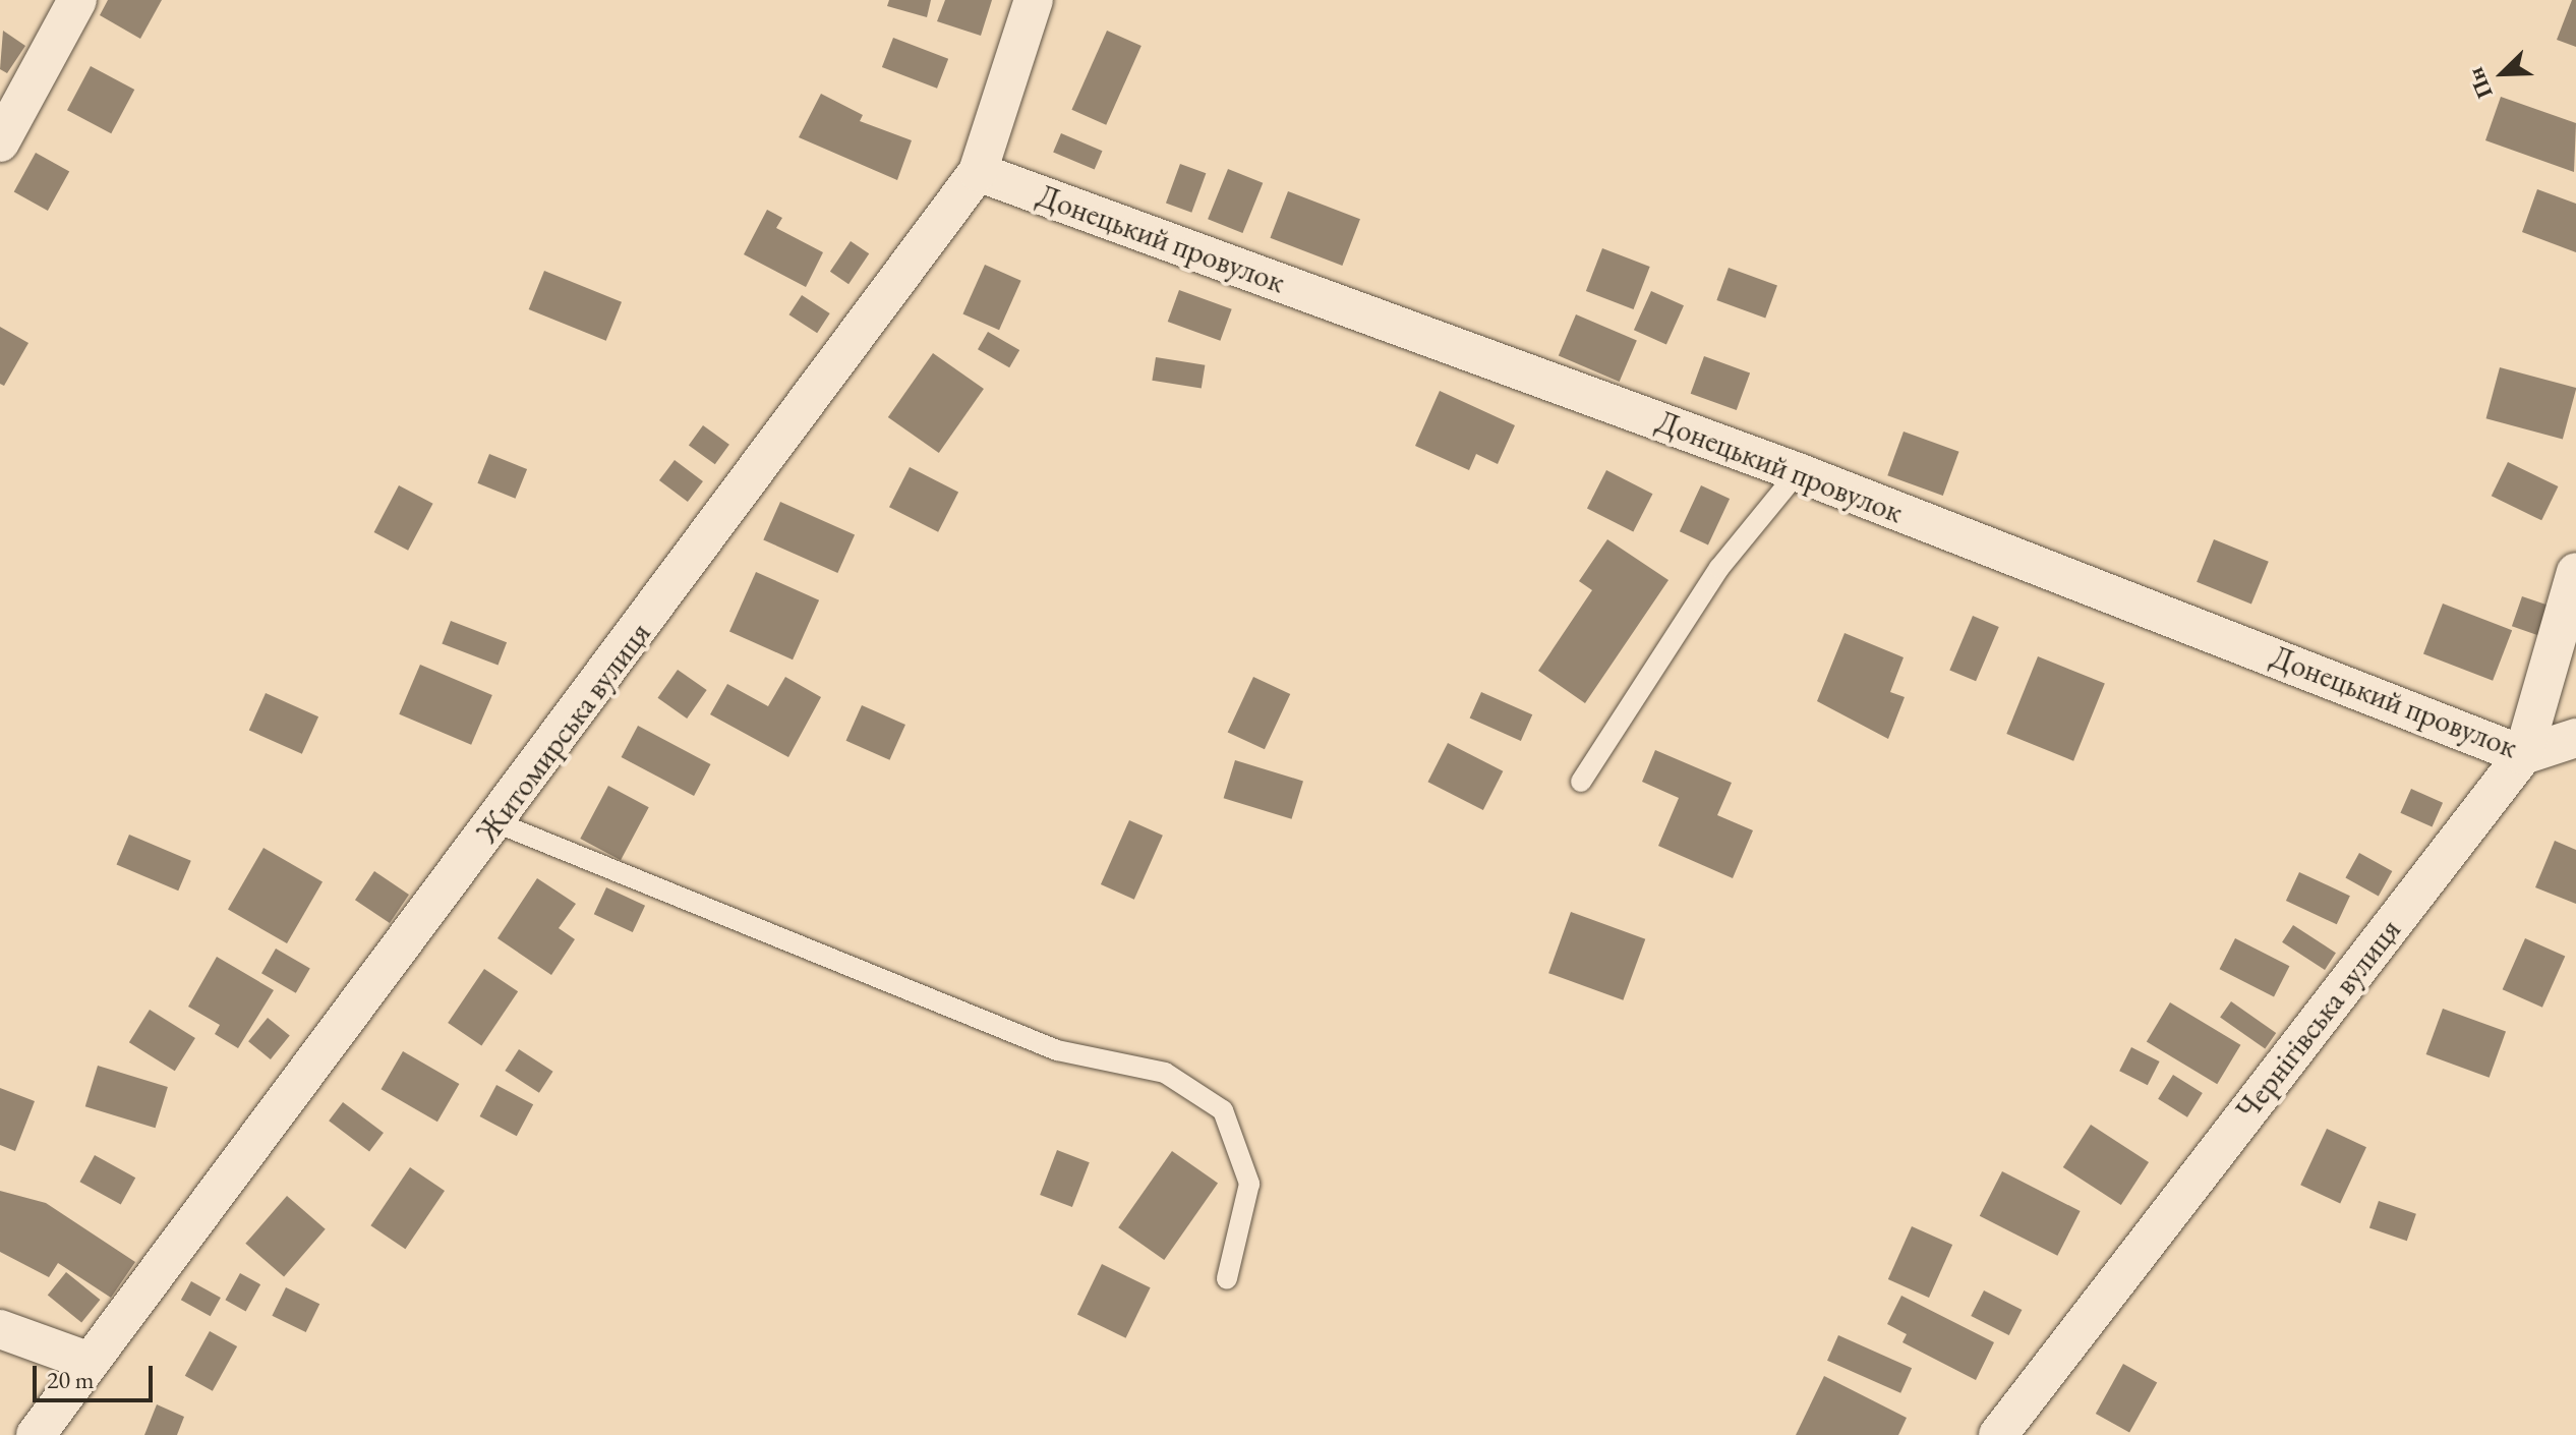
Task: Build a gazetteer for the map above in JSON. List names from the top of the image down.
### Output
{
  "streets": {
    "street": ["Донецький провулок", "Житомирська вулиця", "Чернігівська вулиця"]
  },
  "crossings": [
    ["Донецький провулок", "Житомирська вулиця"],
    ["Донецький провулок", "Чернігівська вулиця"]
  ],
  "scale_bar": "20 m",
  "north": "bottom left"
}
